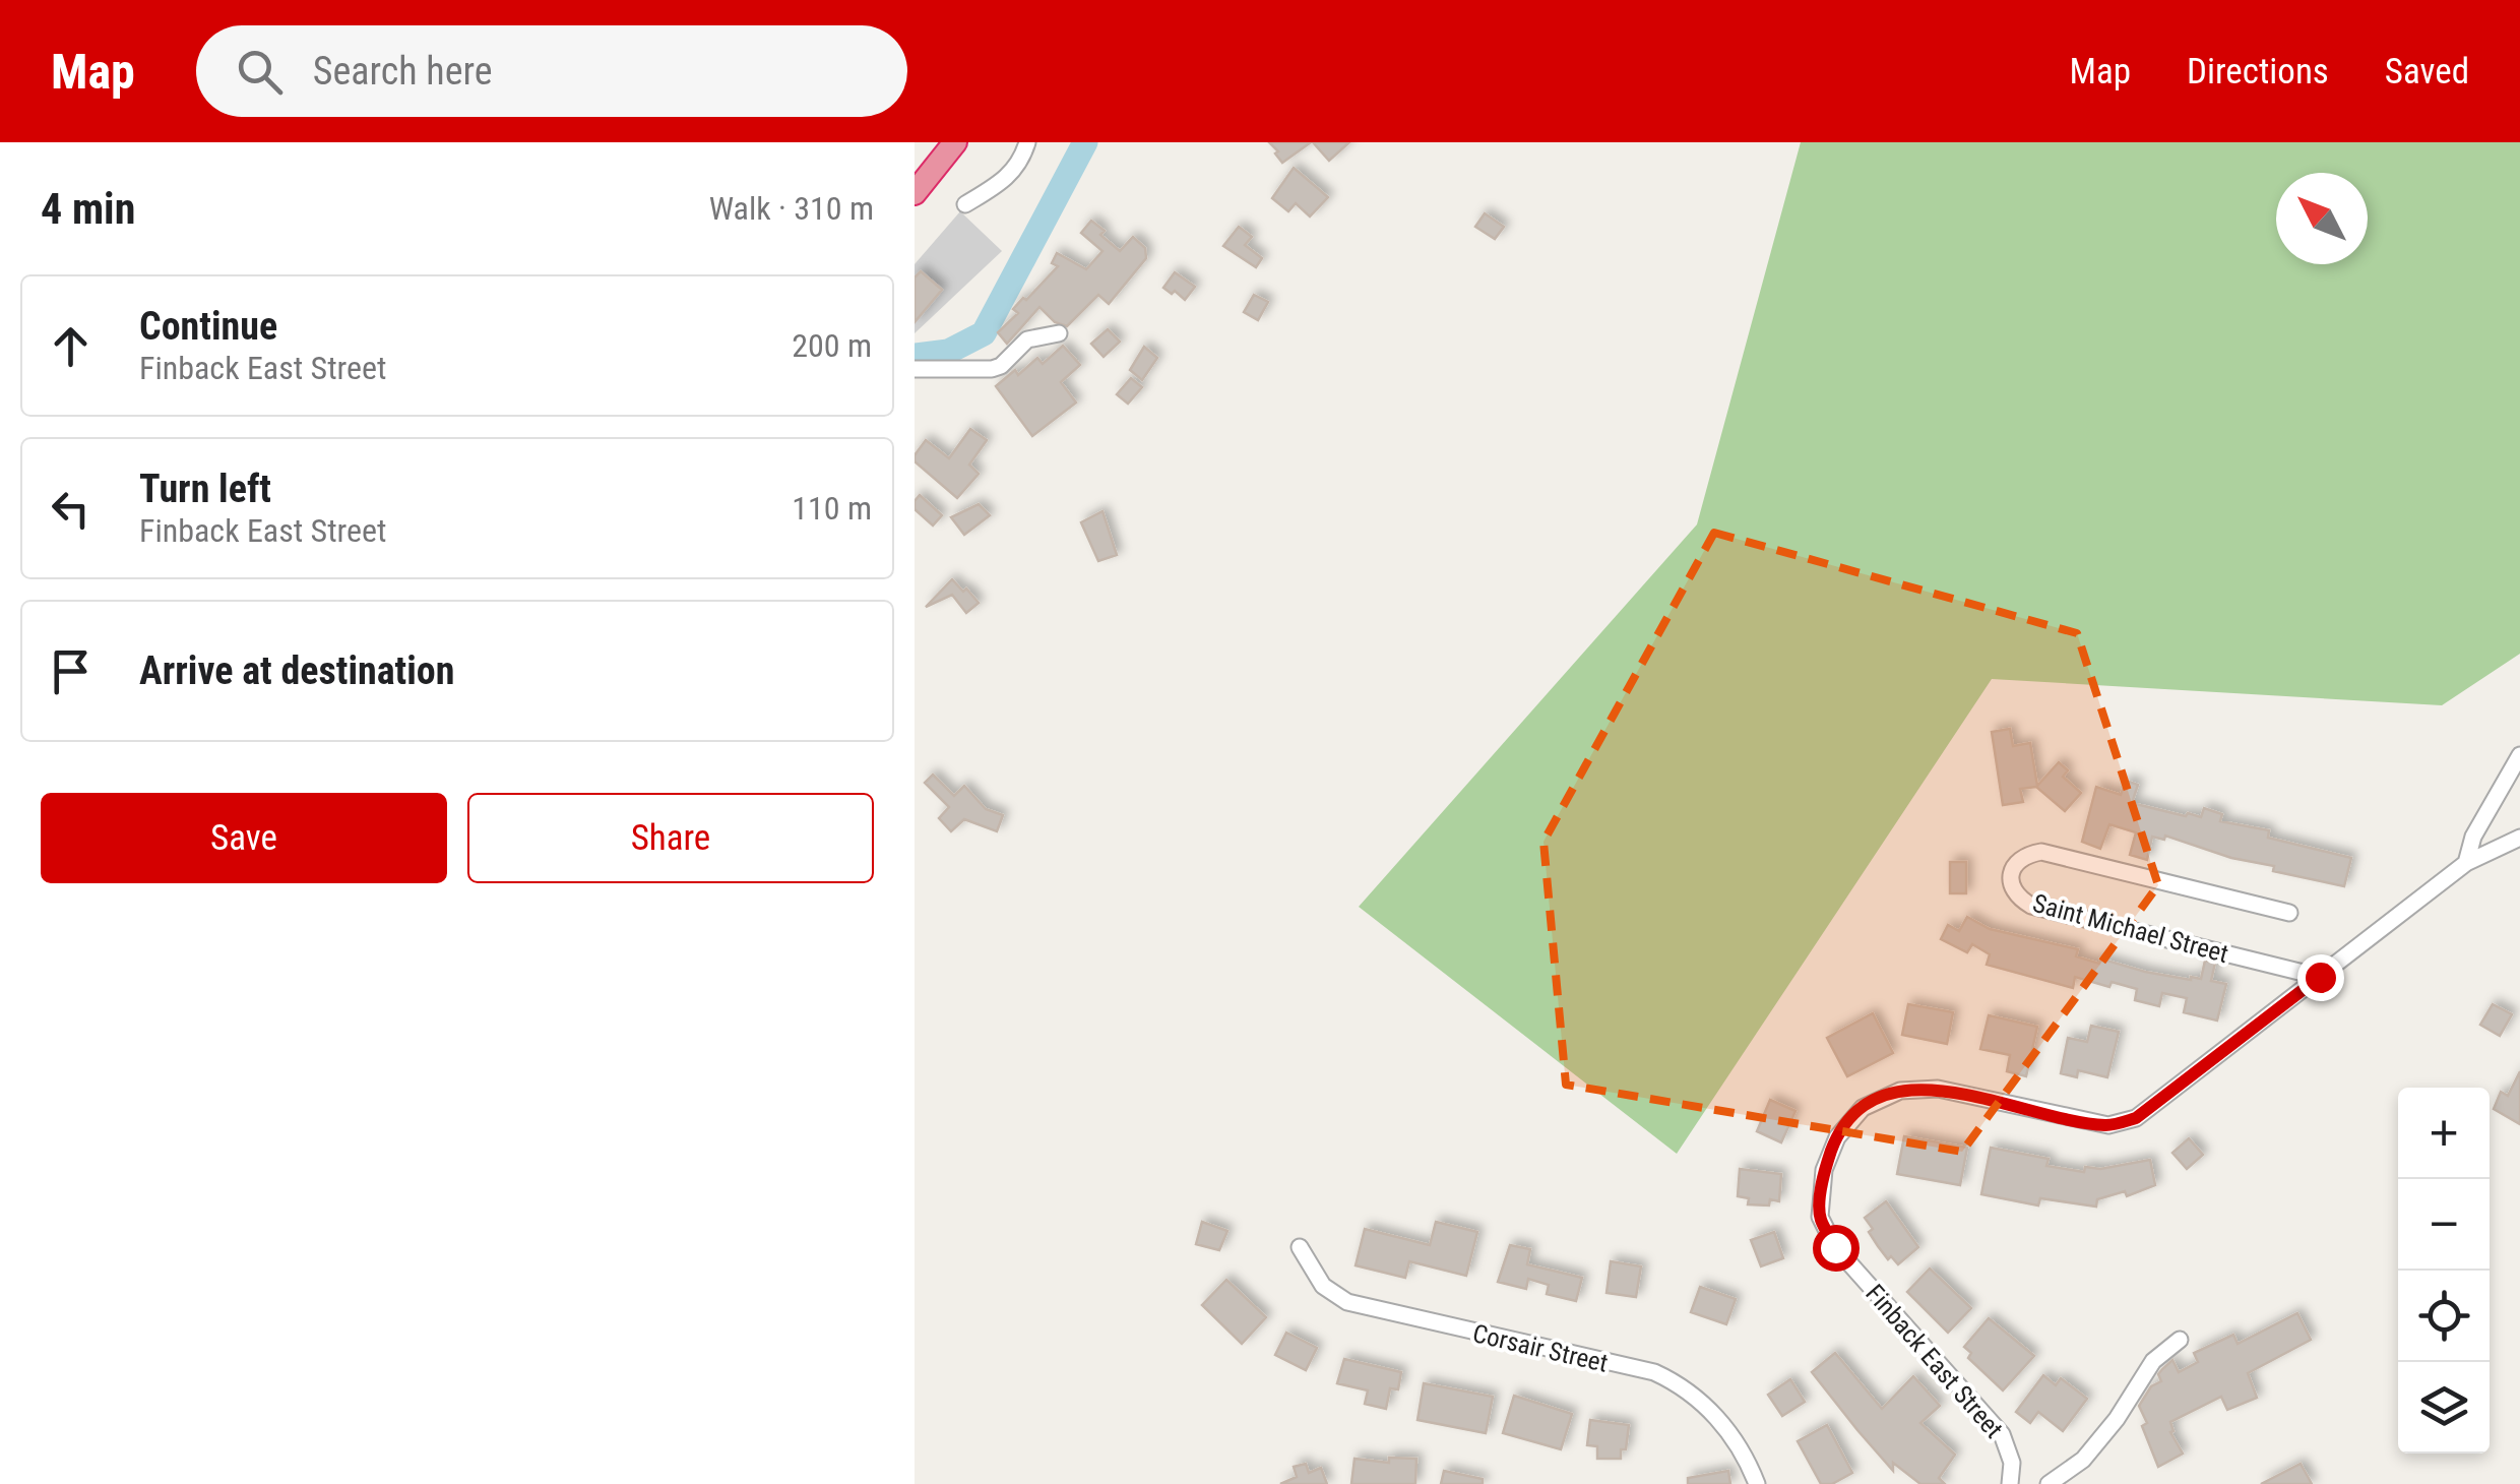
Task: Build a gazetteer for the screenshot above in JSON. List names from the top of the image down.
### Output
{
  "streets": {
    "street": ["Saint Michael Street", "Corsair Street", "Finback East Street"]
  },
  "crossings": [
    ["Saint Michael Street", "Finback East Street"]
  ],
  "north": "top left",
  "page": {
    "header": "Map",
    "search": "Search here",
    "nav": ["Map", "Directions", "Saved"],
    "heading": ["4 min", "Walk · 310 m"],
    "list": [
      ["Continue", "Finback East Street", "200 m"],
      ["Turn left", "Finback East Street", "110 m"],
      "Arrive at destination"
    ],
    "buttons": ["Save", "Share"],
    "map_buttons": ["+", "−"]
  }
}
